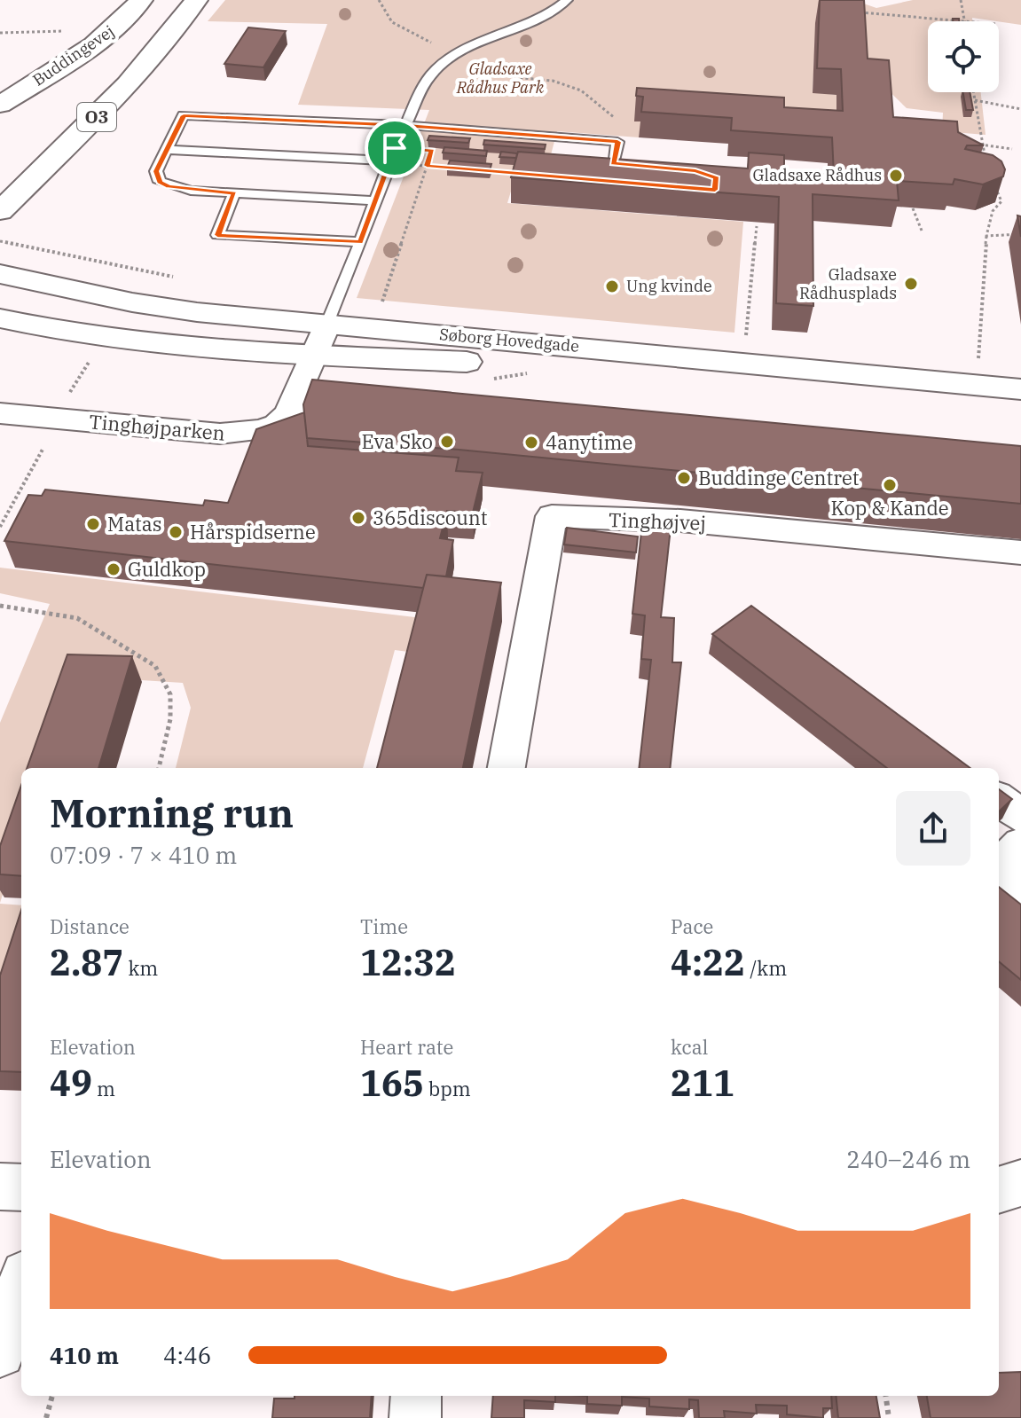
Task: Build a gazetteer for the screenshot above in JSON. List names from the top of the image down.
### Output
{
  "streets": {
    "street": [
      "Buddingevej",
      "O3",
      "Søborg Hovedgade",
      "Tinghøjparken",
      "Tinghøjvej"
    ]
  },
  "crossings": [
    ["Søborg Hovedgade", "Tinghøjparken"]
  ],
  "parks": ["Gladsaxe Rådhus Park"],
  "places": [
    "Gladsaxe Rådhus",
    "Gladsaxe Rådhusplads",
    "Ung kvinde",
    "Eva Sko",
    "4anytime",
    "Buddinge Centret",
    "Kop & Kande",
    "365discount",
    "Matas",
    "Hårspidserne",
    "Guldkop"
  ],
  "page": {
    "heading": ["Morning run", "07:09 · 7 × 410 m"],
    "stats": [
      ["Distance", "2.87 km"],
      ["Time", "12:32"],
      ["Pace", "4:22 /km"],
      ["Elevation", "49 m"],
      ["Heart rate", "165 bpm"],
      ["kcal", "211"]
    ],
    "chart": ["Elevation", "240–246 m"],
    "list": [
      {
        "name": "410 m",
        "note": "4:46"
      }
    ]
  }
}
